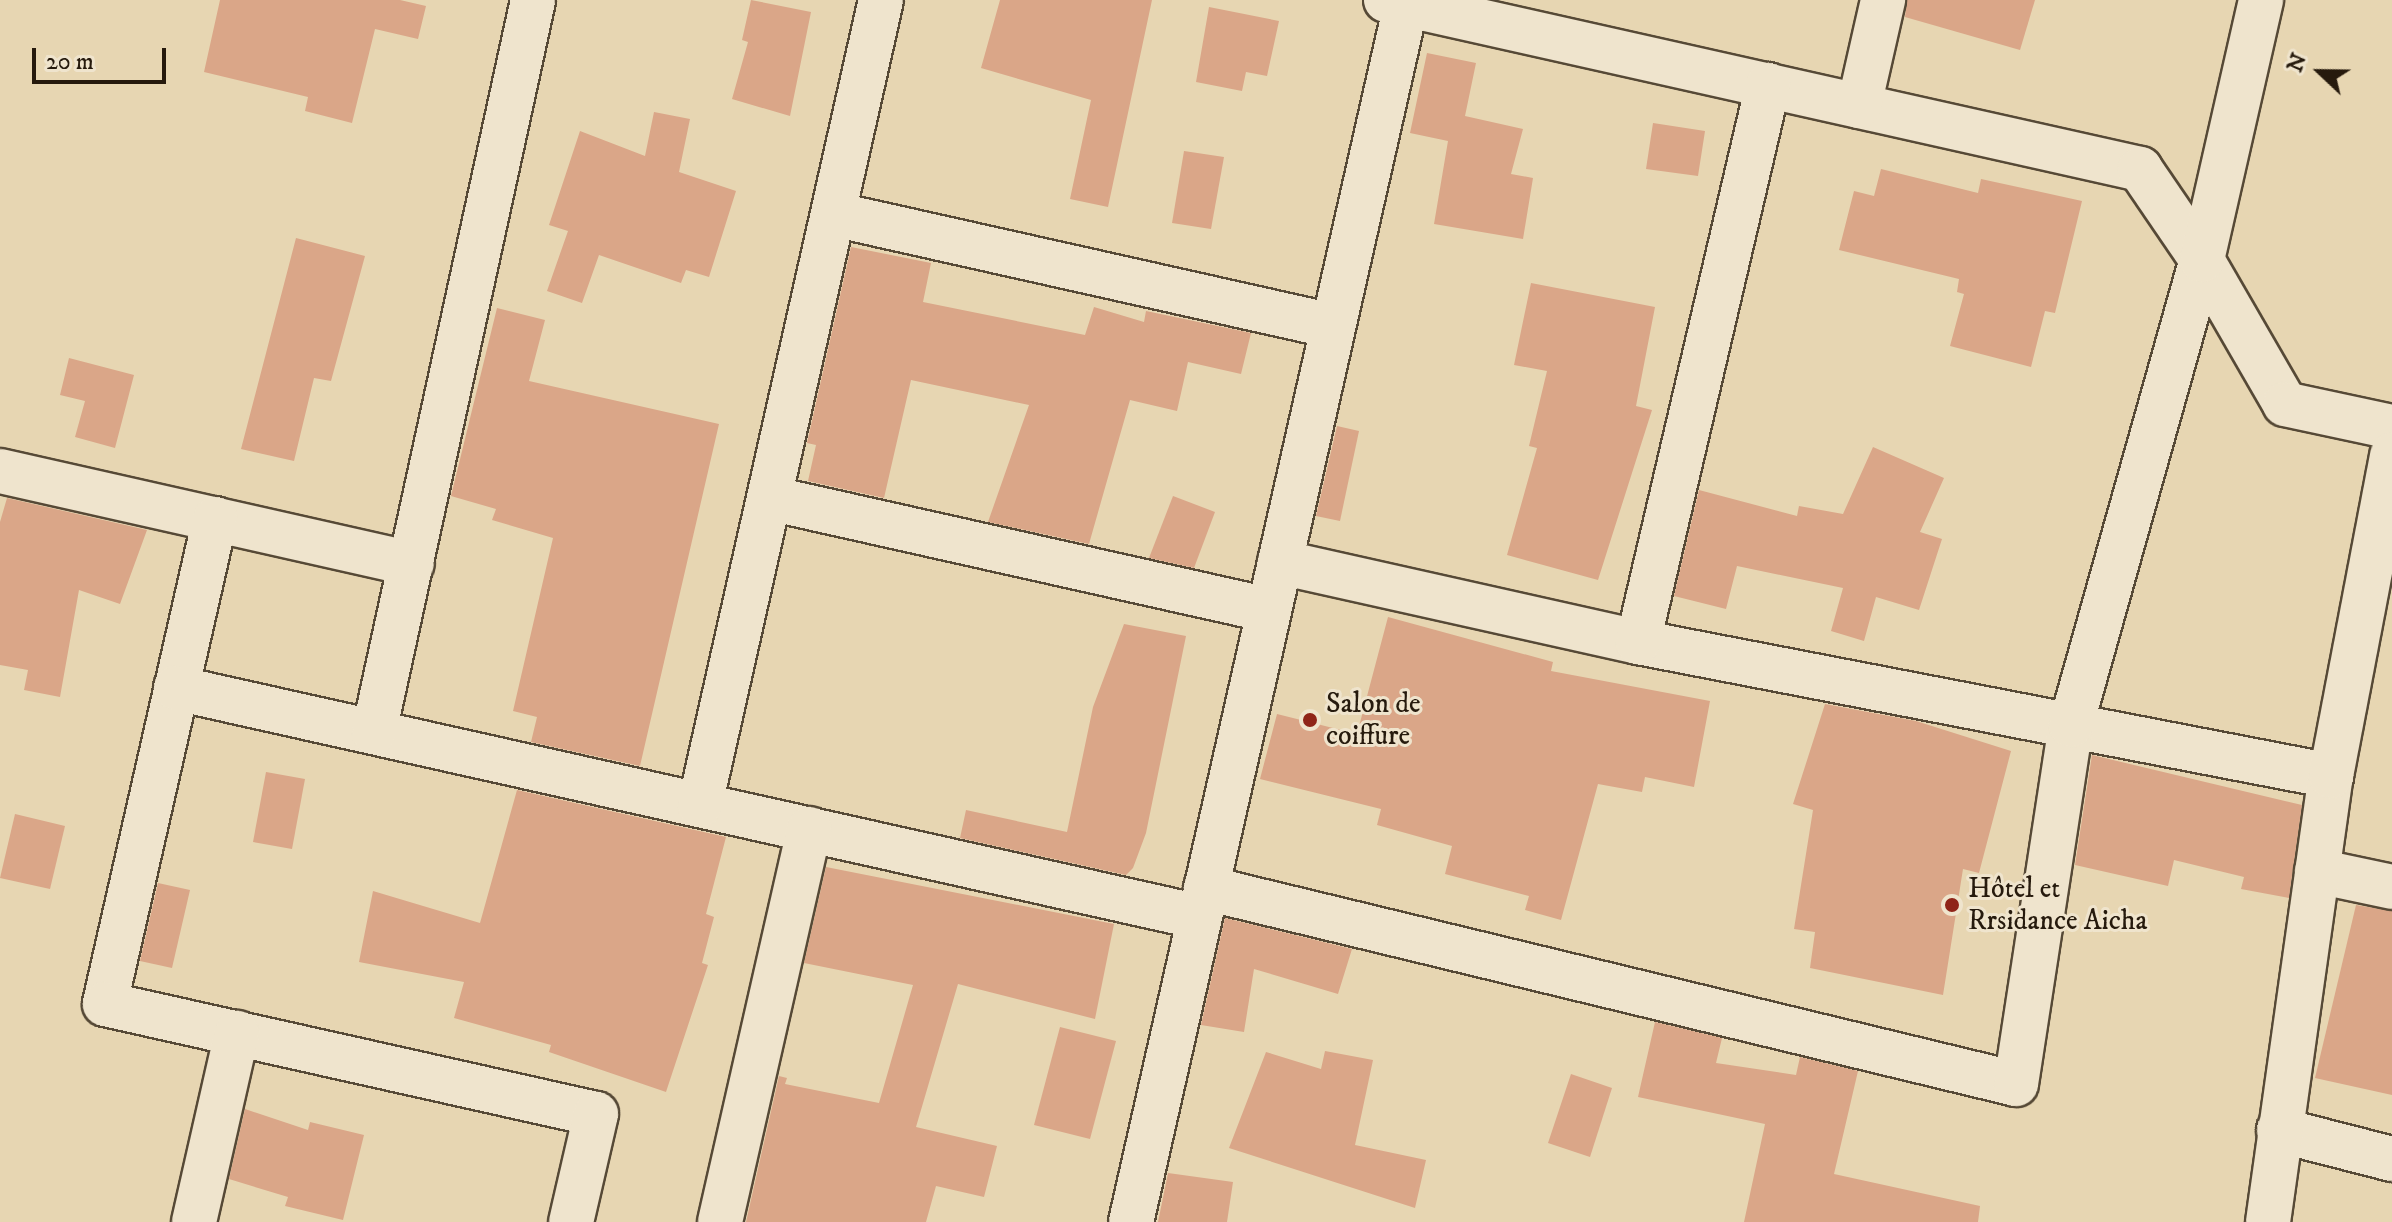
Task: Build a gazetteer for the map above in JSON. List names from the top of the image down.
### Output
{
  "places": ["Salon de coiffure", "Hôtel et Rrsidance Aicha"],
  "scale_bar": "20 m",
  "north": "left"
}
